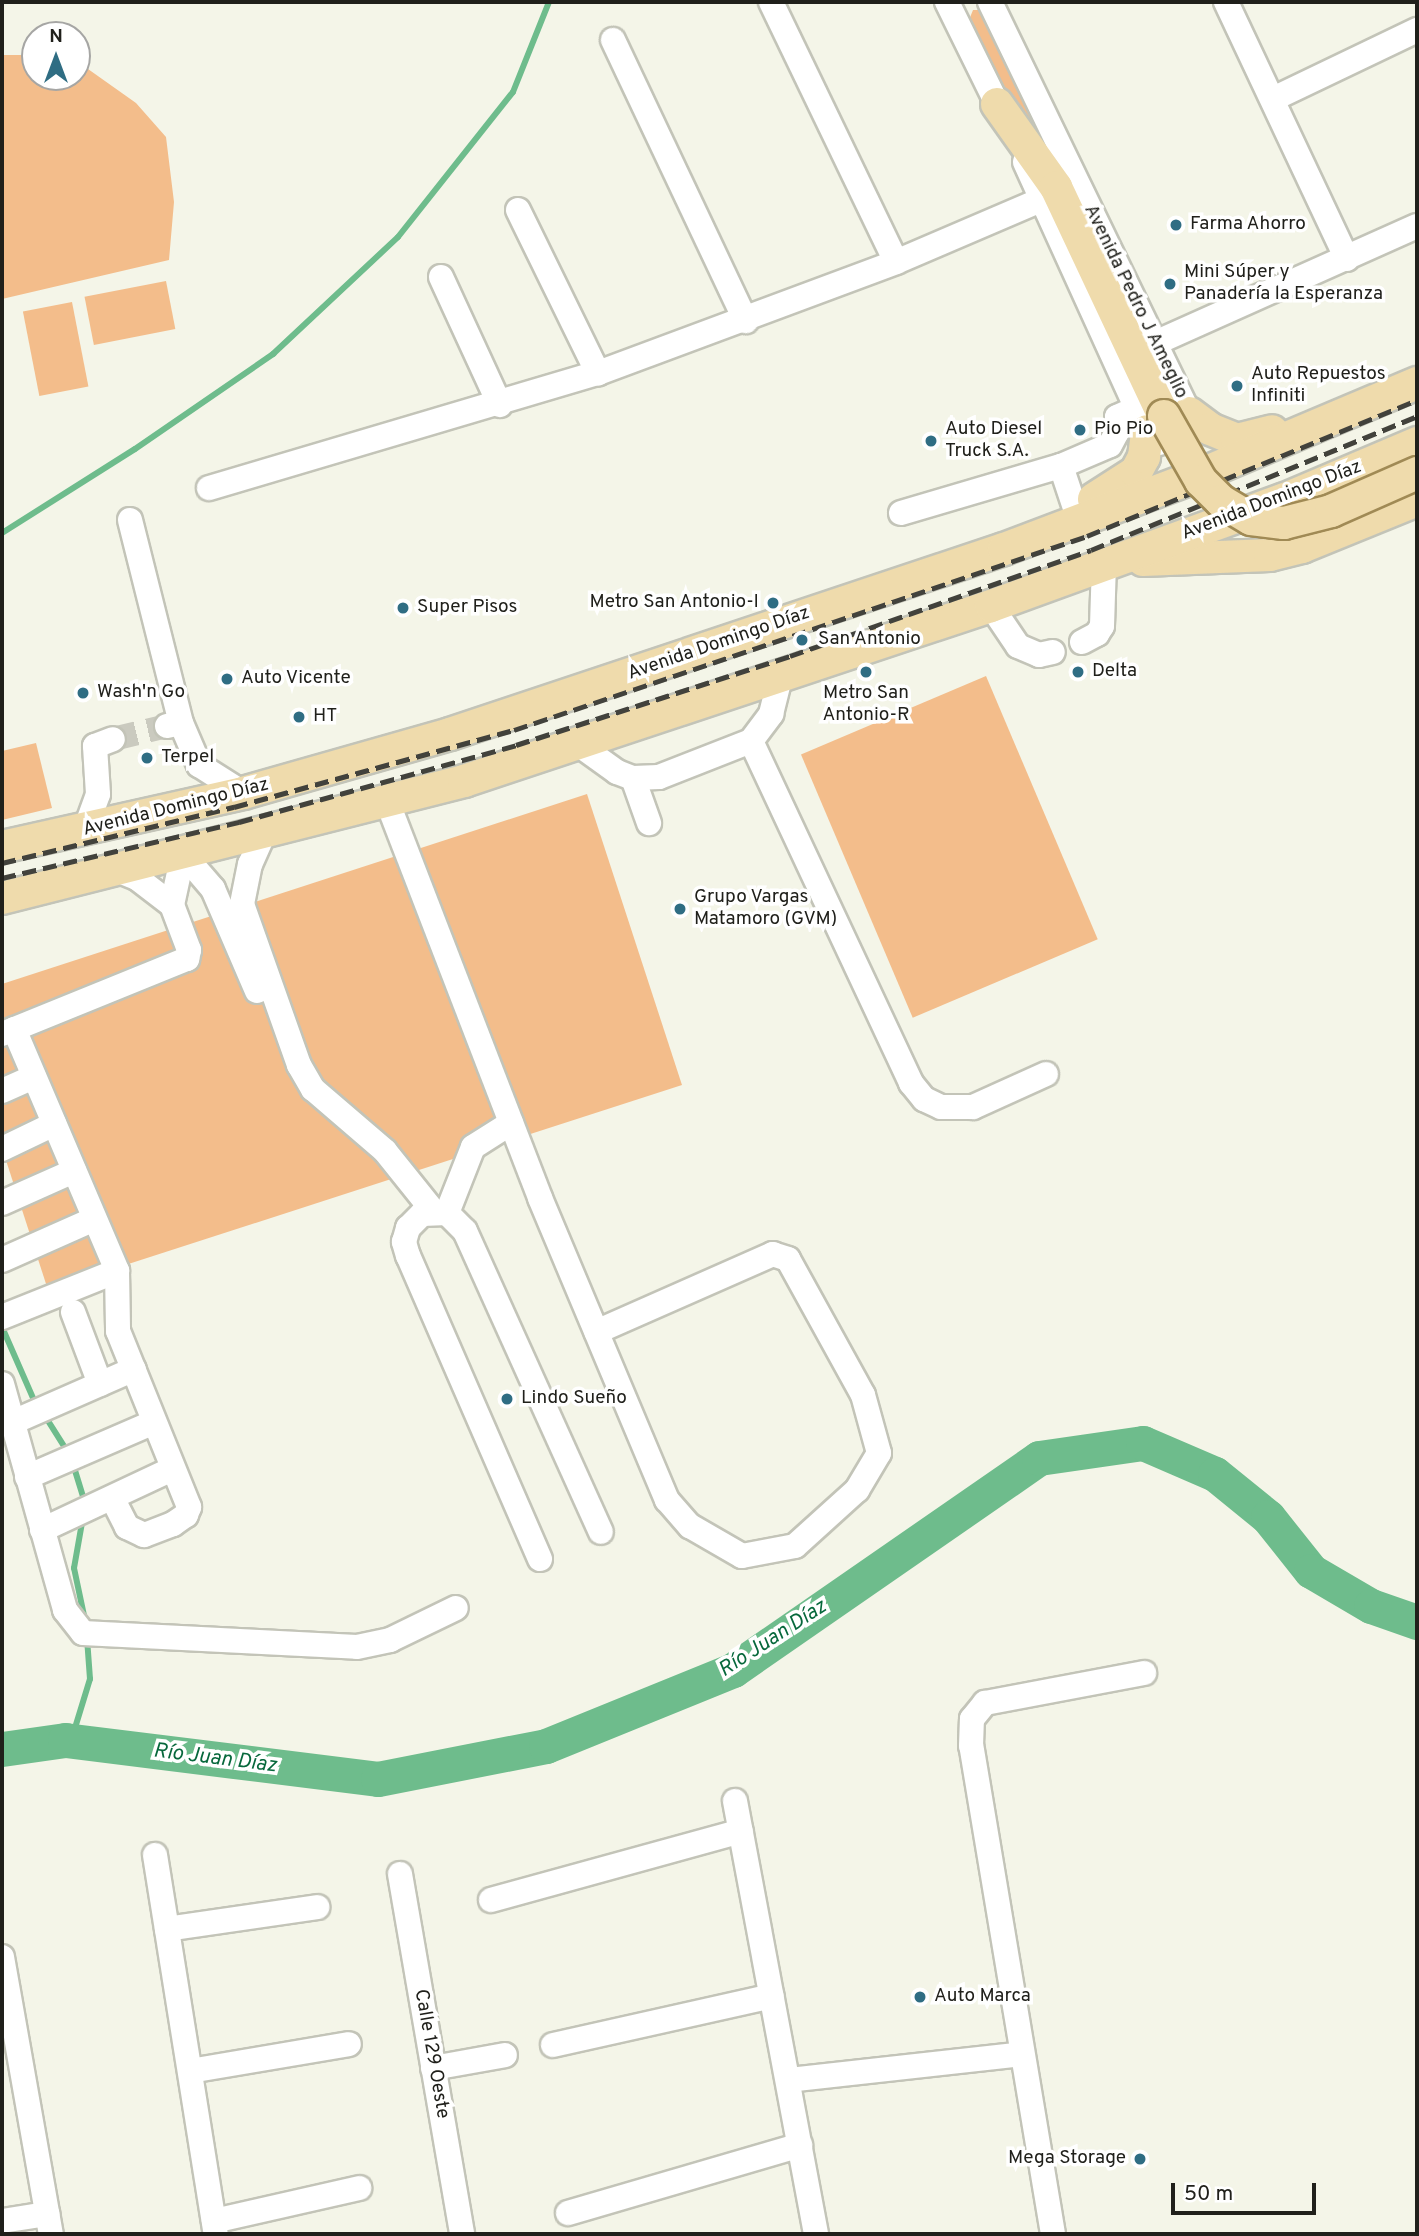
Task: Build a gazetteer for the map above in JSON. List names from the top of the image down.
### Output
{
  "streets": {
    "main road": ["Avenida Domingo Díaz"],
    "street": ["Avenida Pedro J Ameglio", "Calle 129 Oeste"]
  },
  "water": ["Río Juan Díaz"],
  "places": [
    "Farma Ahorro",
    "Mini Súper y Panadería la Esperanza",
    "Auto Repuestos Infiniti",
    "Pio Pio",
    "Auto Diesel Truck S.A.",
    "Metro San Antonio-I",
    "Super Pisos",
    "San Antonio",
    "Metro San Antonio-R",
    "Delta",
    "Auto Vicente",
    "Wash'n Go",
    "HT",
    "Terpel",
    "Grupo Vargas Matamoro (GVM)",
    "Lindo Sueño",
    "Auto Marca",
    "Mega Storage"
  ],
  "scale_bar": "50 m",
  "north": "top"
}
